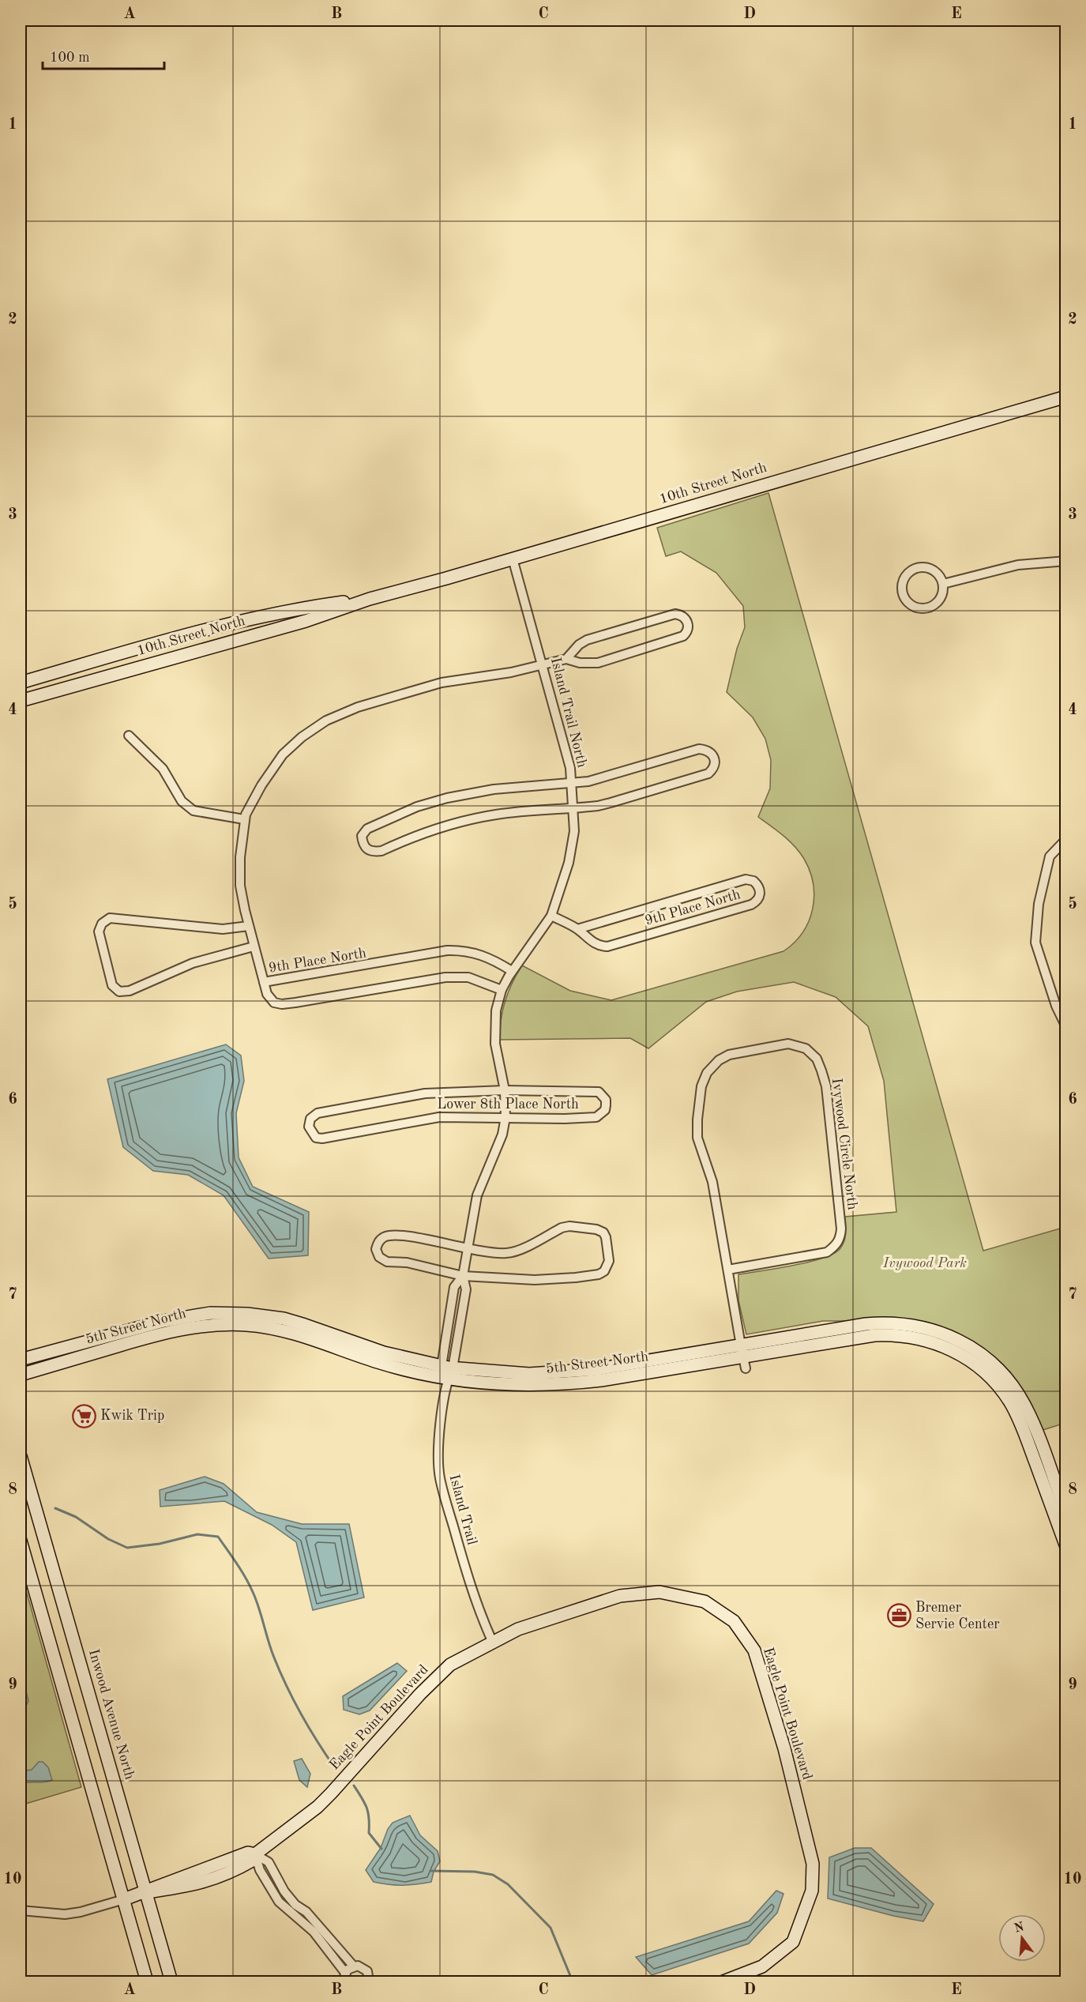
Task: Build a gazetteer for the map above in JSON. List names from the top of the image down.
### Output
{
  "streets": {
    "street": [
      "10th Street North",
      "Island Trail North",
      "9th Place North",
      "Lower 8th Place North",
      "Ivywood Circle North",
      "5th Street North",
      "Island Trail",
      "Eagle Point Boulevard",
      "Inwood Avenue North"
    ]
  },
  "crossings": [
    ["10th Street North", "Island Trail North"],
    ["Island Trail North", "9th Place North"],
    ["Island Trail North", "Lower 8th Place North"],
    ["Island Trail North", "5th Street North"],
    ["Island Trail North", "Island Trail"],
    ["Ivywood Circle North", "5th Street North"],
    ["5th Street North", "Island Trail"],
    ["Island Trail", "Eagle Point Boulevard"],
    ["Eagle Point Boulevard", "Inwood Avenue North"]
  ],
  "parks": ["Ivywood Park"],
  "places": {
    "supermarket": ["Kwik Trip"],
    "office": ["Bremer Servie Center"]
  },
  "scale_bar": "100 m",
  "north": "top",
  "grid": {
    "columns": [
      "A",
      "B",
      "C",
      "D",
      "E"
    ],
    "rows": [
      "1",
      "2",
      "3",
      "4",
      "5",
      "6",
      "7",
      "8",
      "9",
      "10"
    ]
  }
}
